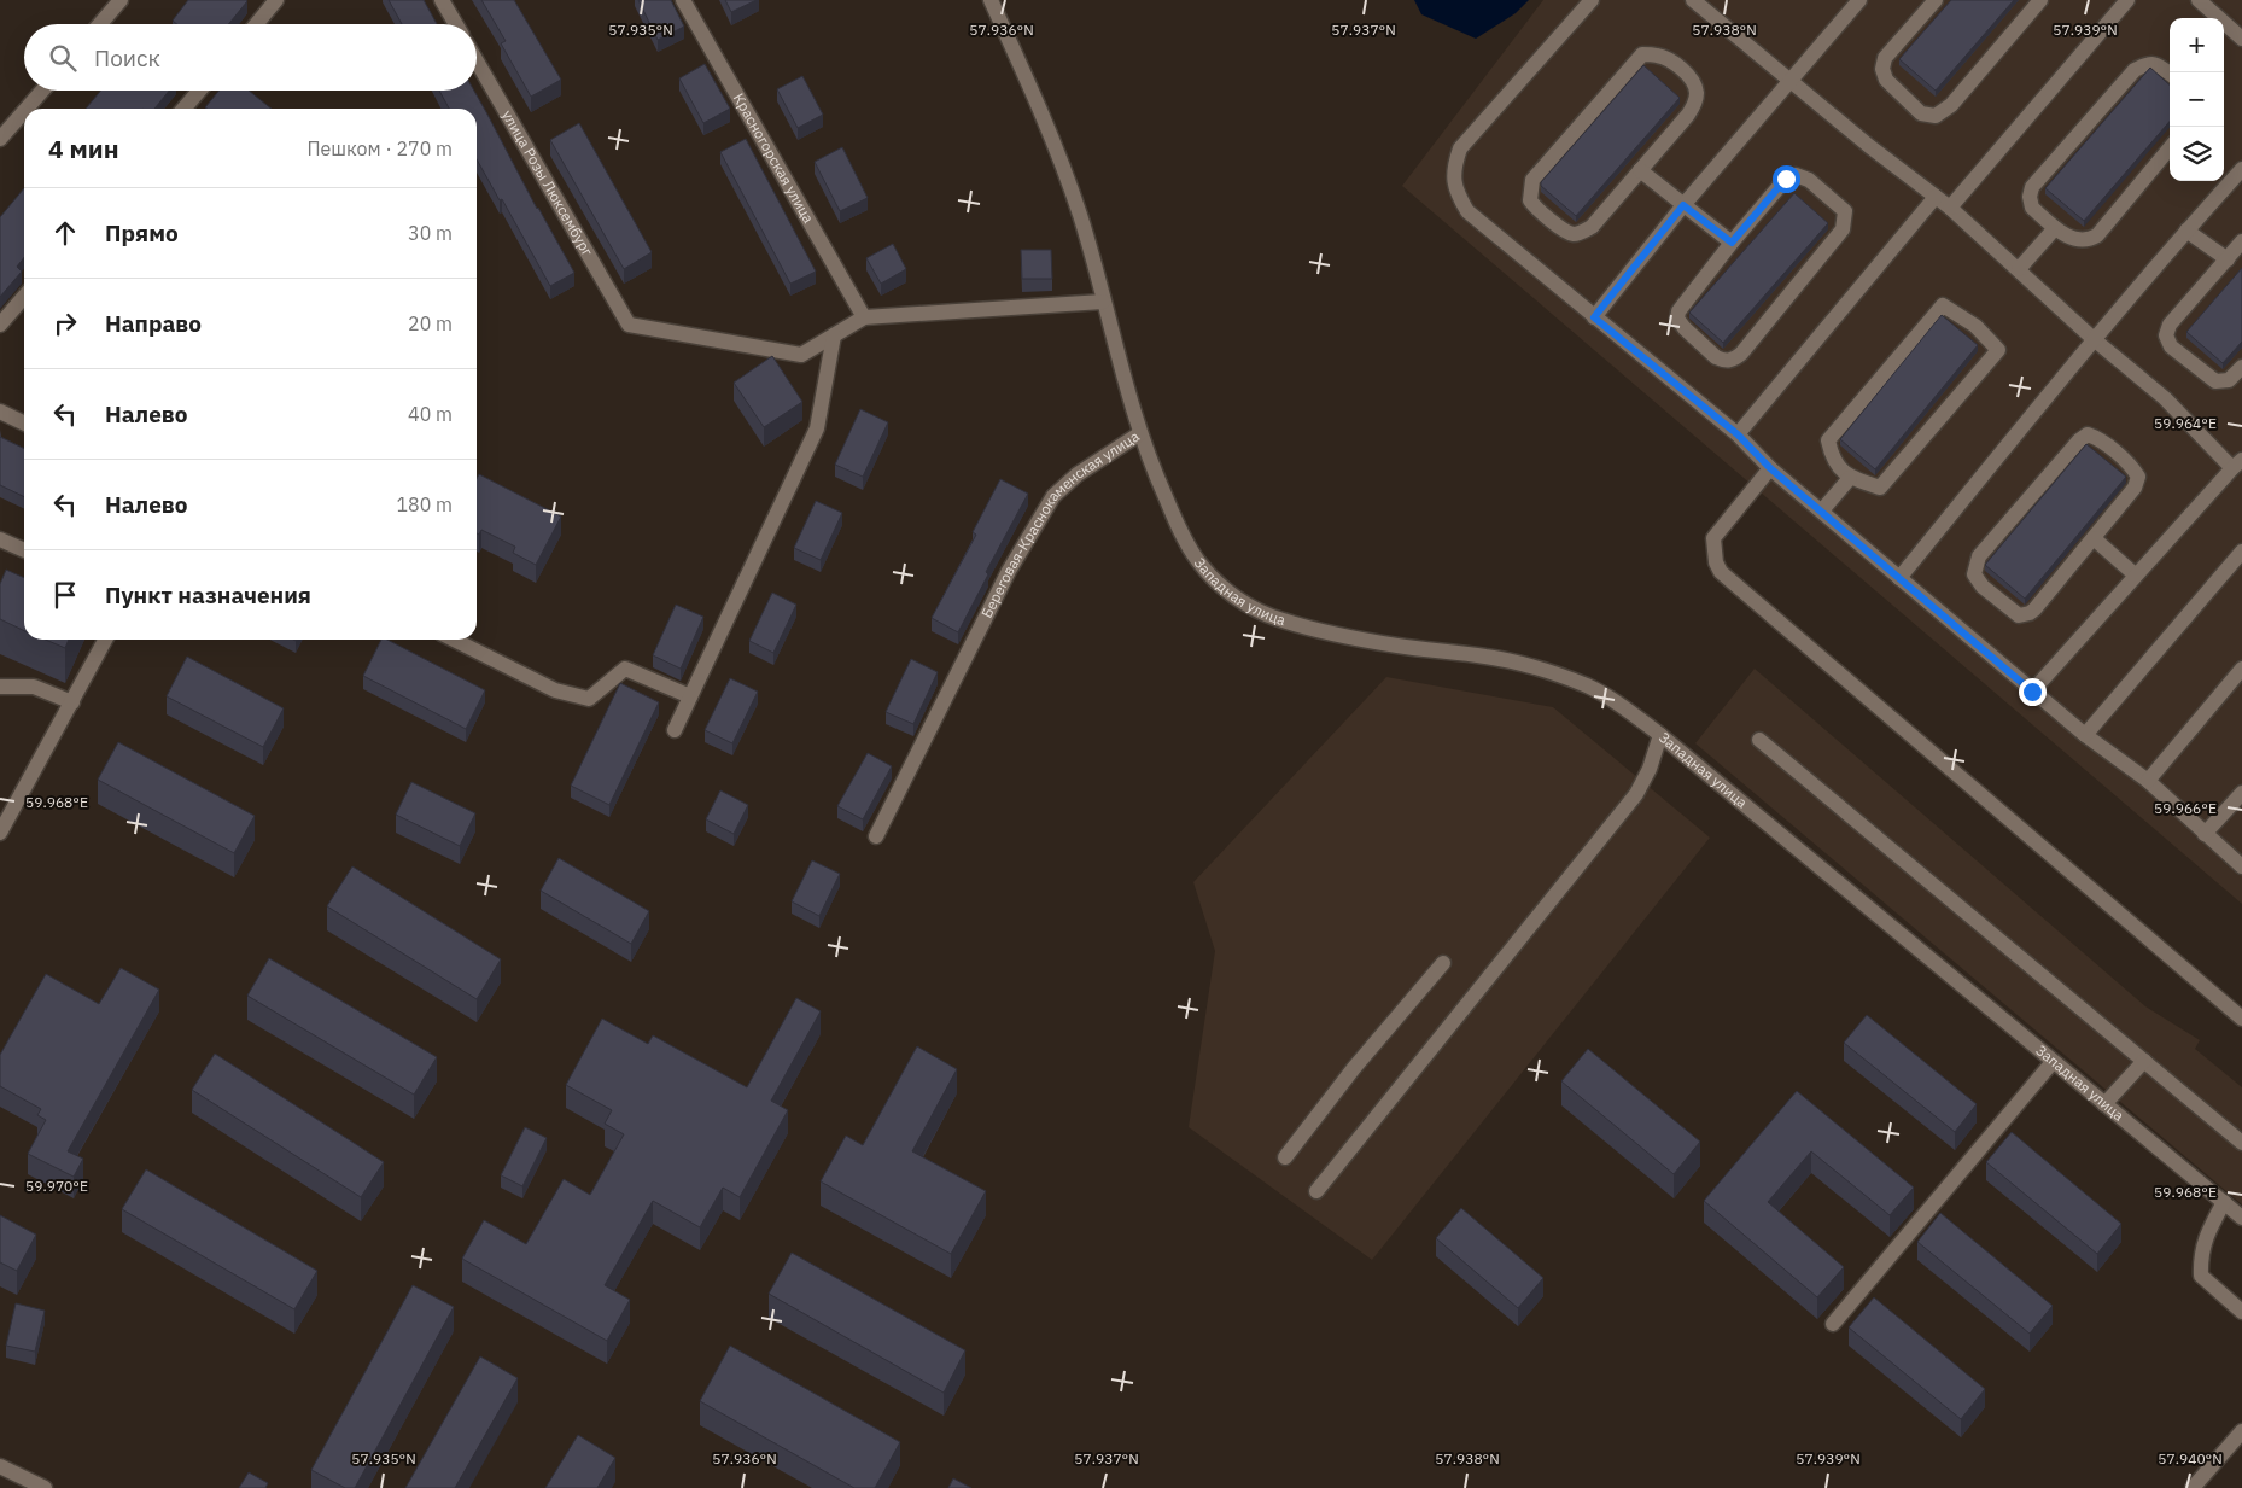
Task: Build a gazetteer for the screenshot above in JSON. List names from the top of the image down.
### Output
{
  "streets": {
    "street": [
      "Красногорская улица",
      "улица Розы Люксембург",
      "Береговая-Краснокаменская улица",
      "Западная улица"
    ]
  },
  "crossings": [
    ["Береговая-Краснокаменская улица", "Западная улица"]
  ],
  "page": {
    "map_buttons": ["+", "−"],
    "search": "Поиск",
    "heading": ["4 мин", "Пешком · 270 m"],
    "list": [
      ["Прямо", "30 m"],
      ["Направо", "20 m"],
      ["Налево", "40 m"],
      ["Налево", "180 m"],
      "Пункт назначения"
    ]
  },
  "coordinates": [
    "57.935°N",
    "57.936°N",
    "57.937°N",
    "57.938°N",
    "57.939°N",
    "59.964°E",
    "59.968°E",
    "59.966°E",
    "59.970°E",
    "57.940°N"
  ]
}
